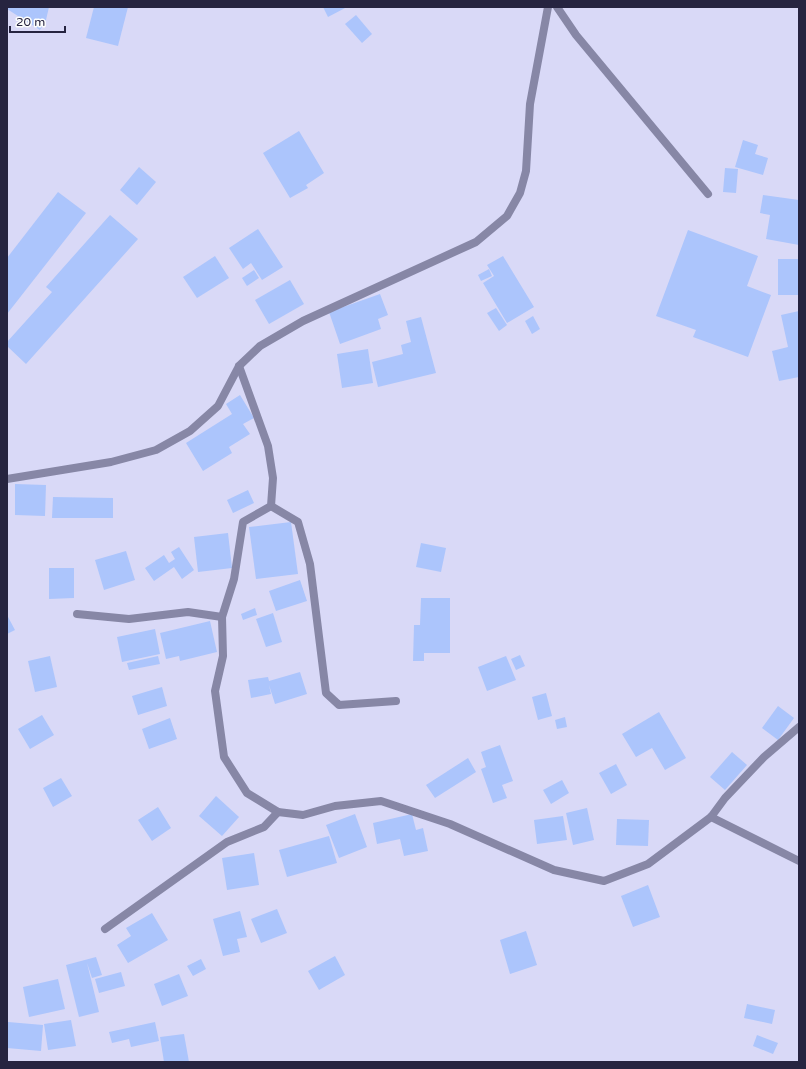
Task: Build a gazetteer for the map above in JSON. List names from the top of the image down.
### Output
{
  "scale_bar": "20 m"
}
